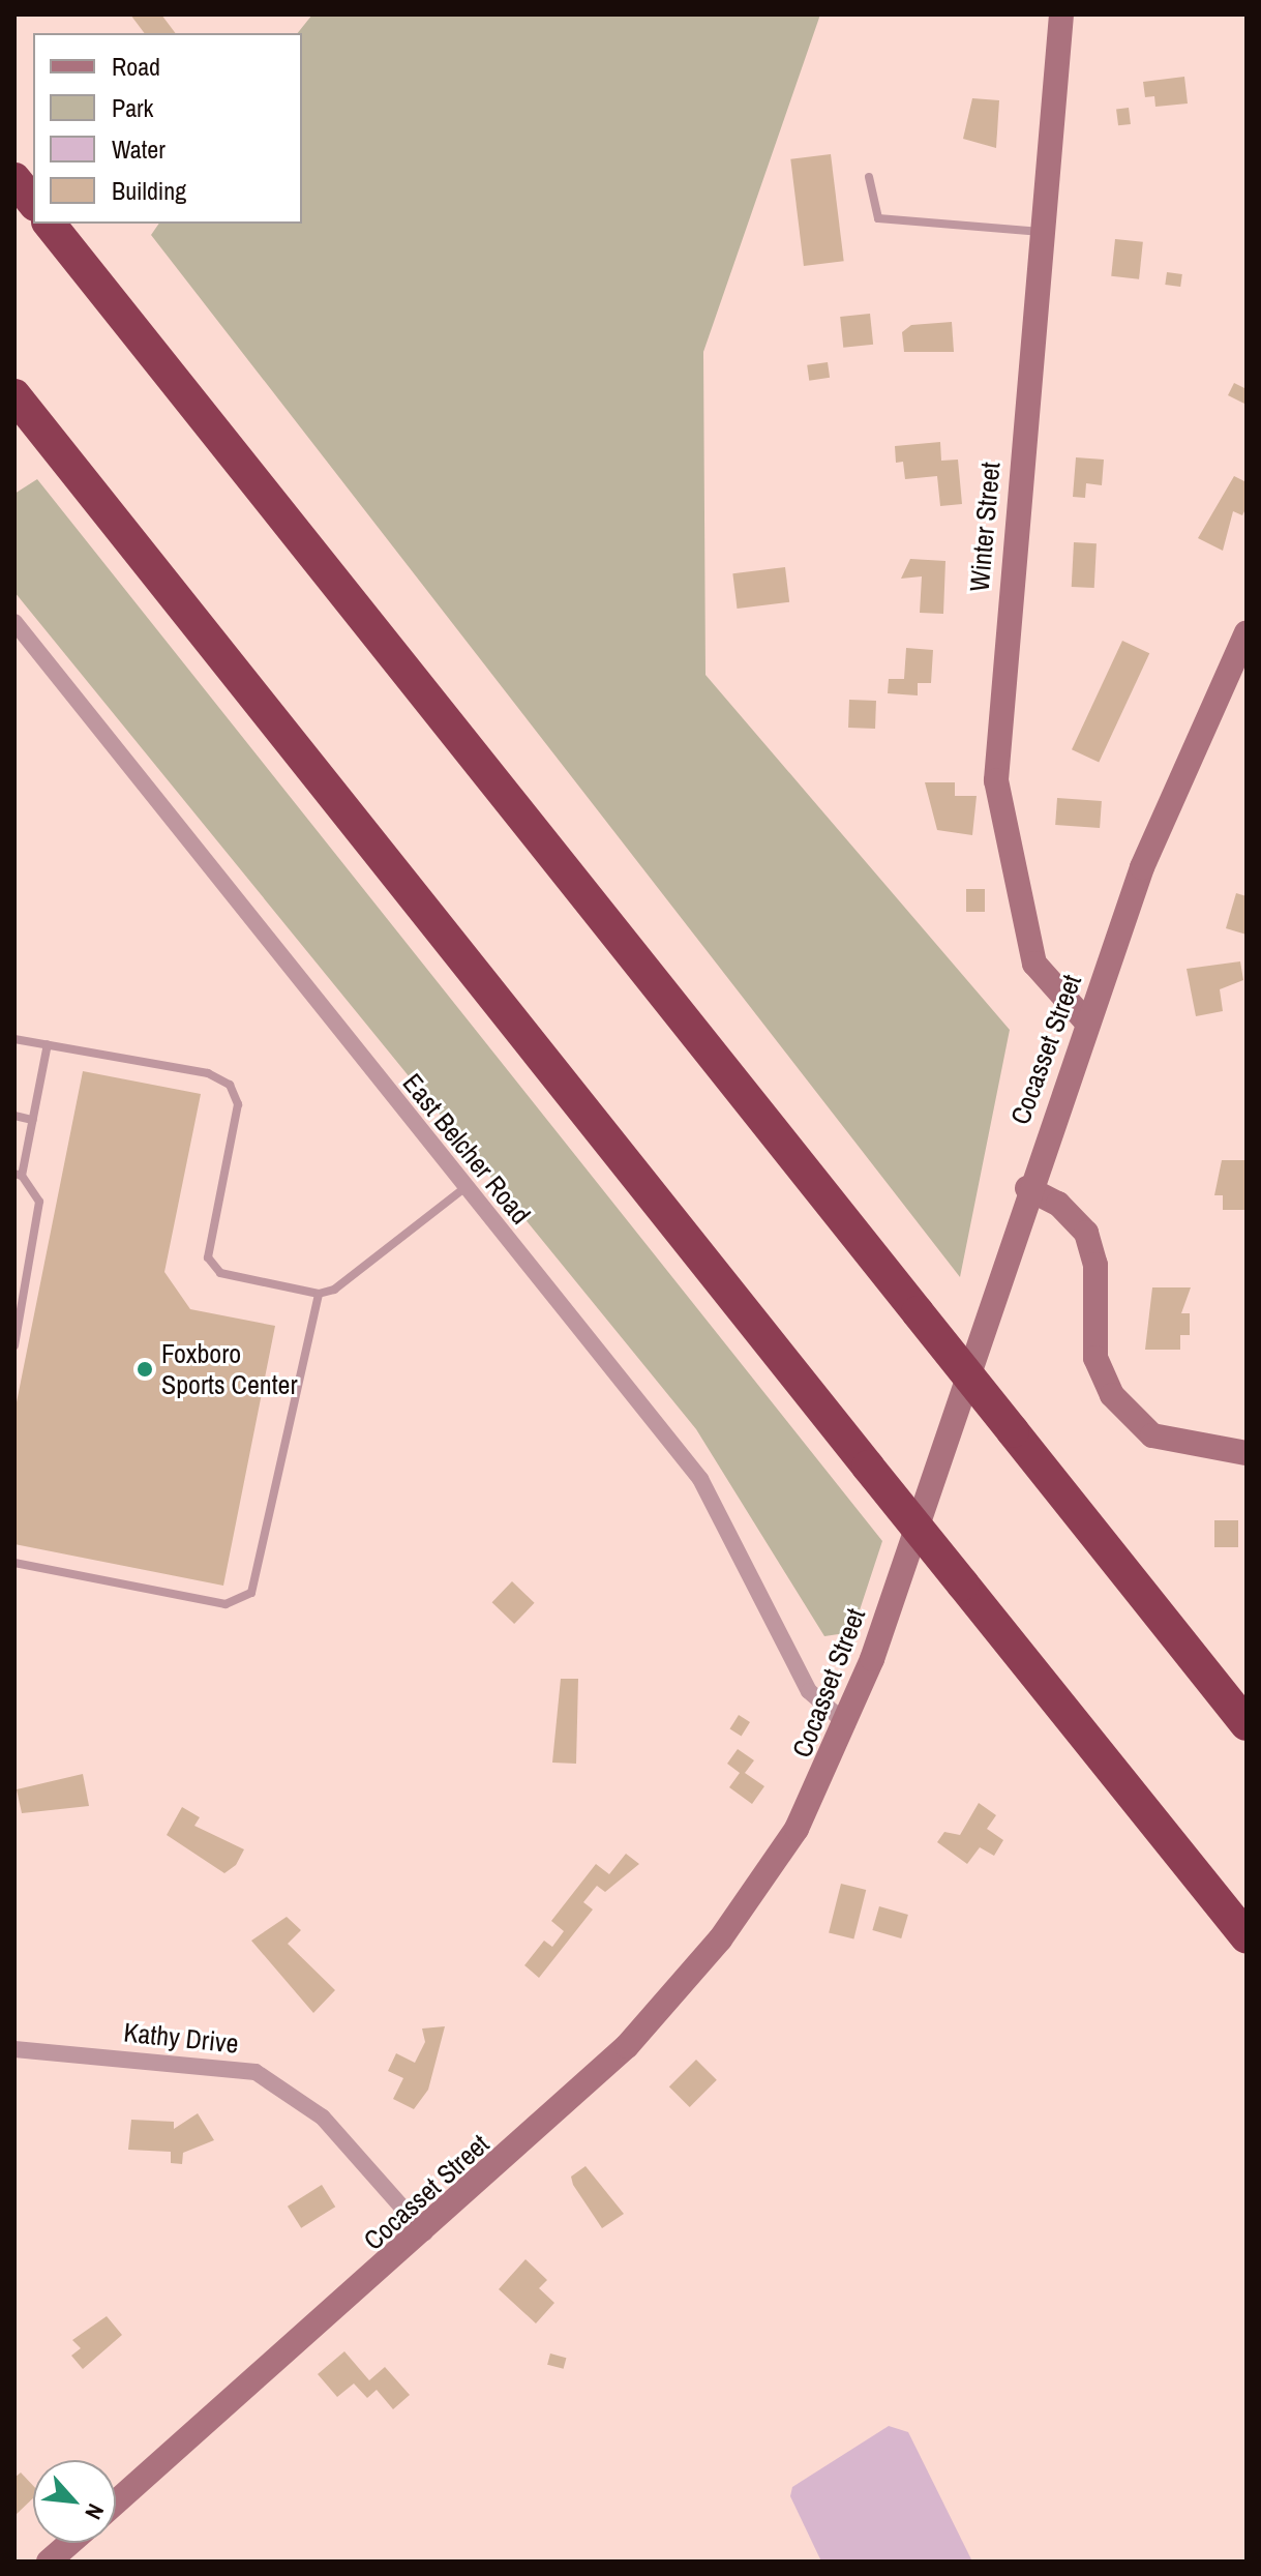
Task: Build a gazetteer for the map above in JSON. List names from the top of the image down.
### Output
{
  "streets": {
    "main road": ["Winter Street", "Cocasset Street"],
    "street": ["East Belcher Road", "Kathy Drive"]
  },
  "crossings": [
    ["Winter Street", "Cocasset Street"],
    ["Cocasset Street", "East Belcher Road"],
    ["Cocasset Street", "Kathy Drive"]
  ],
  "places": ["Foxboro Sports Center"],
  "legend": [
    "Road",
    "Park",
    "Water",
    "Building"
  ],
  "north": "bottom right"
}
